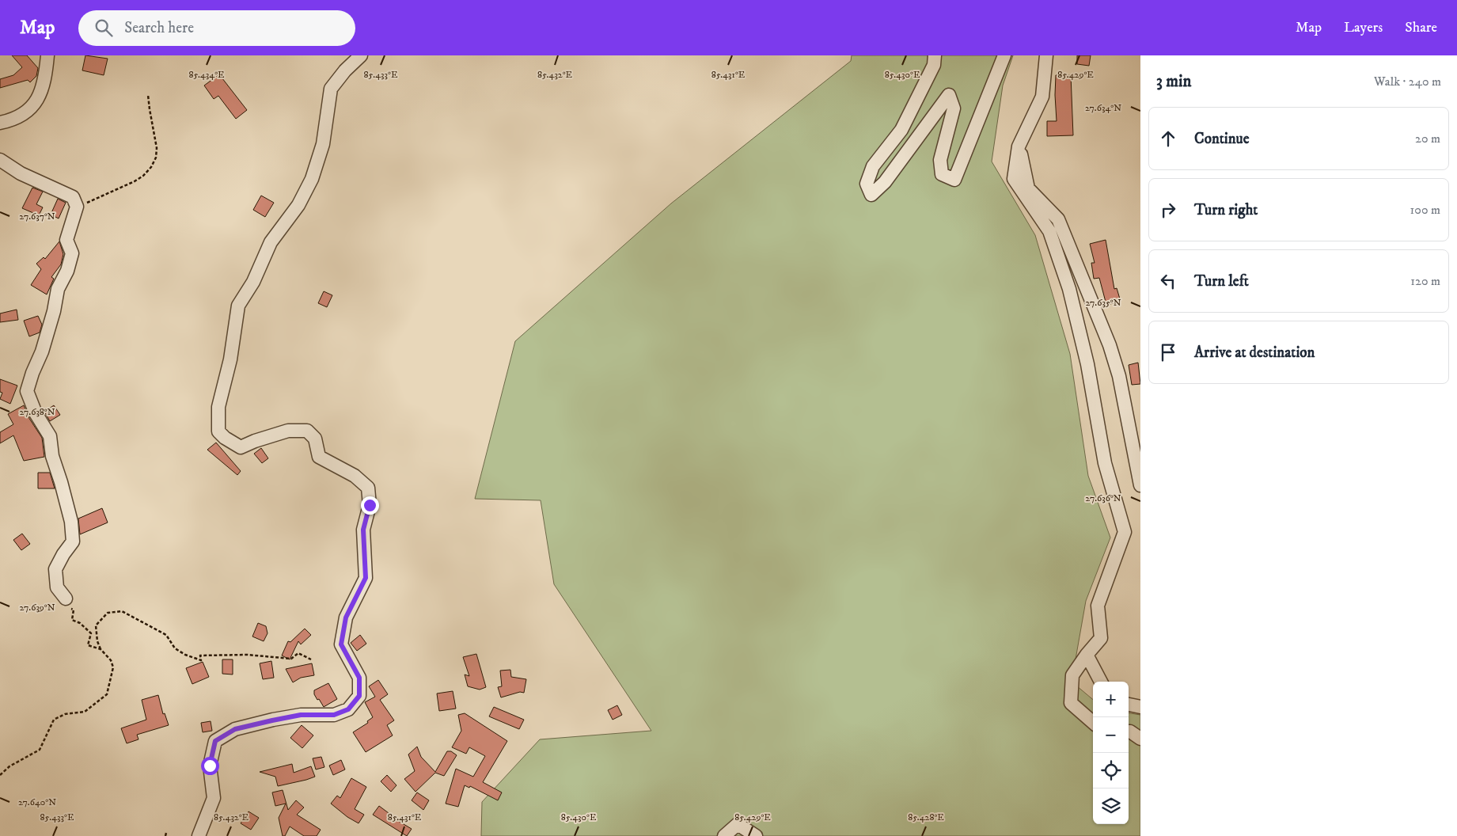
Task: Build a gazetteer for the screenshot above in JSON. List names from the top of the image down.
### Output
{
  "page": {
    "header": "Map",
    "search": "Search here",
    "nav": ["Map", "Layers", "Share"],
    "heading": ["3 min", "Walk · 240 m"],
    "list": [
      ["Continue", "20 m"],
      ["Turn right", "100 m"],
      ["Turn left", "120 m"],
      "Arrive at destination"
    ],
    "map_buttons": ["+", "−"]
  },
  "coordinates": [
    "85.433°E",
    "85.432°E",
    "85.431°E",
    "85.430°E",
    "85.429°E",
    "85.434°E",
    "27.634°N",
    "27.637°N",
    "27.635°N",
    "27.638°N",
    "27.636°N",
    "27.639°N",
    "27.640°N",
    "85.428°E"
  ]
}
